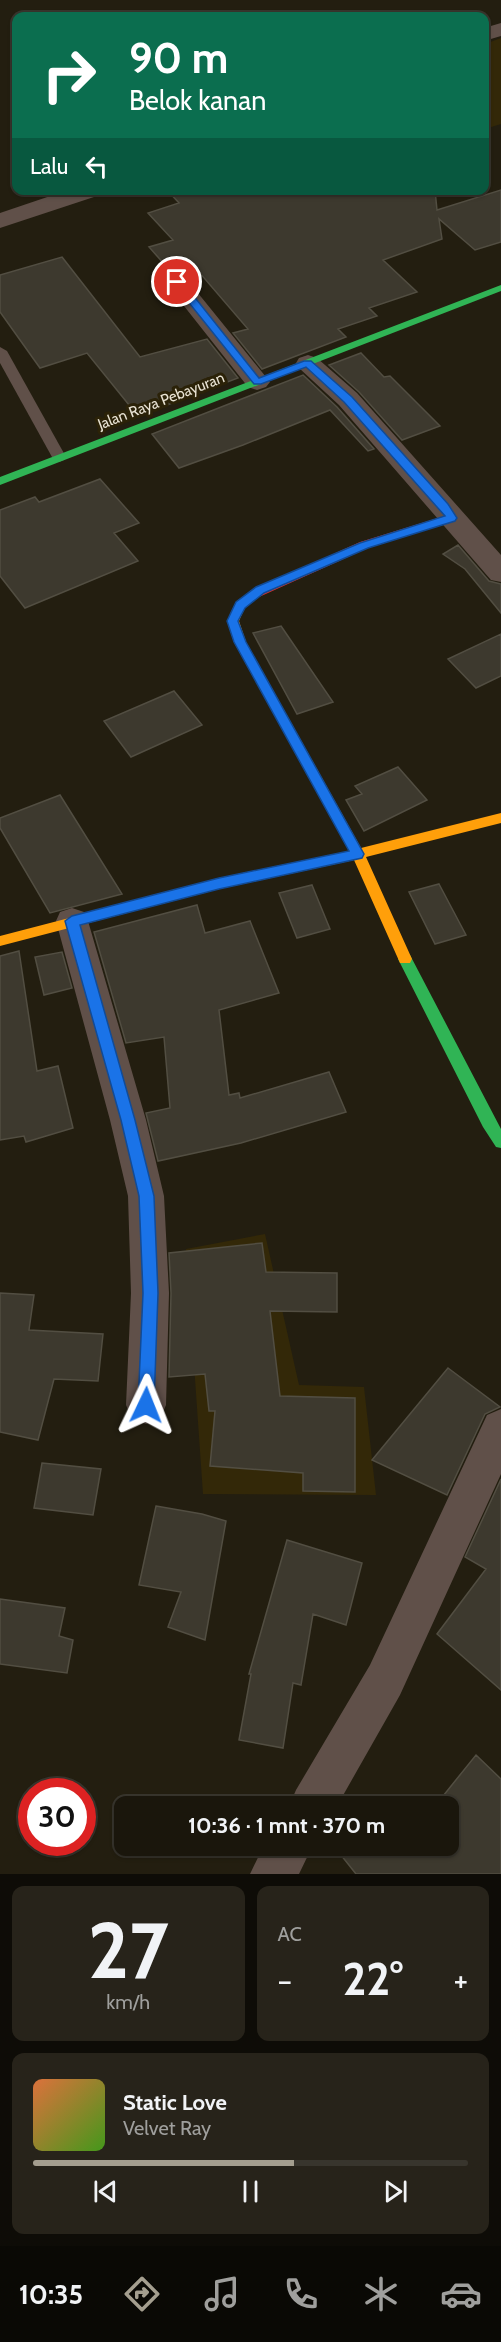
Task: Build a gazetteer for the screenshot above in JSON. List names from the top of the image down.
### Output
{
  "streets": {
    "street": ["Jalan Raya Pebayuran"]
  },
  "page": {
    "turn": ["90 m", "Belok kanan"],
    "then": "Lalu",
    "limit": "30",
    "trip": "10:36 · 1 mnt · 370 m",
    "tile": [
      ["27", "km/h"],
      "AC"
    ],
    "heat": ["−", "22°", "+"],
    "song": ["Static Love", "Velvet Ray"],
    "tabs": "10:35"
  }
}
